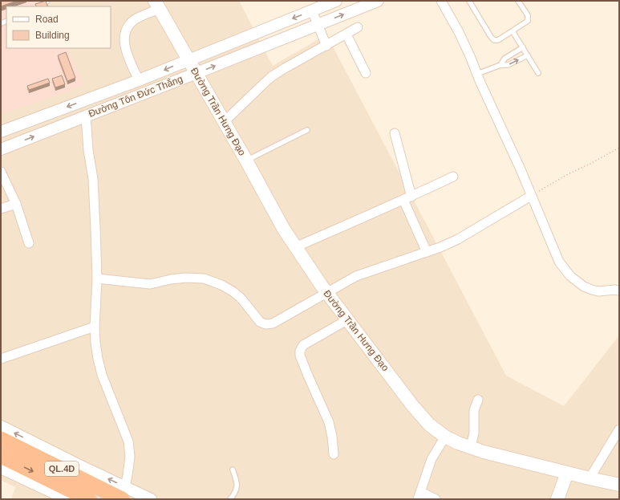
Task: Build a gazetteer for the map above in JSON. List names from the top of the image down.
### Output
{
  "streets": {
    "highway": ["QL.4D"],
    "main road": ["Đường Trần Hưng Đạo"],
    "street": ["Đường Tôn Đức Thắng"]
  },
  "crossings": [
    ["Đường Tôn Đức Thắng", "Đường Trần Hưng Đạo"]
  ],
  "legend": ["Road", "Building"]
}
